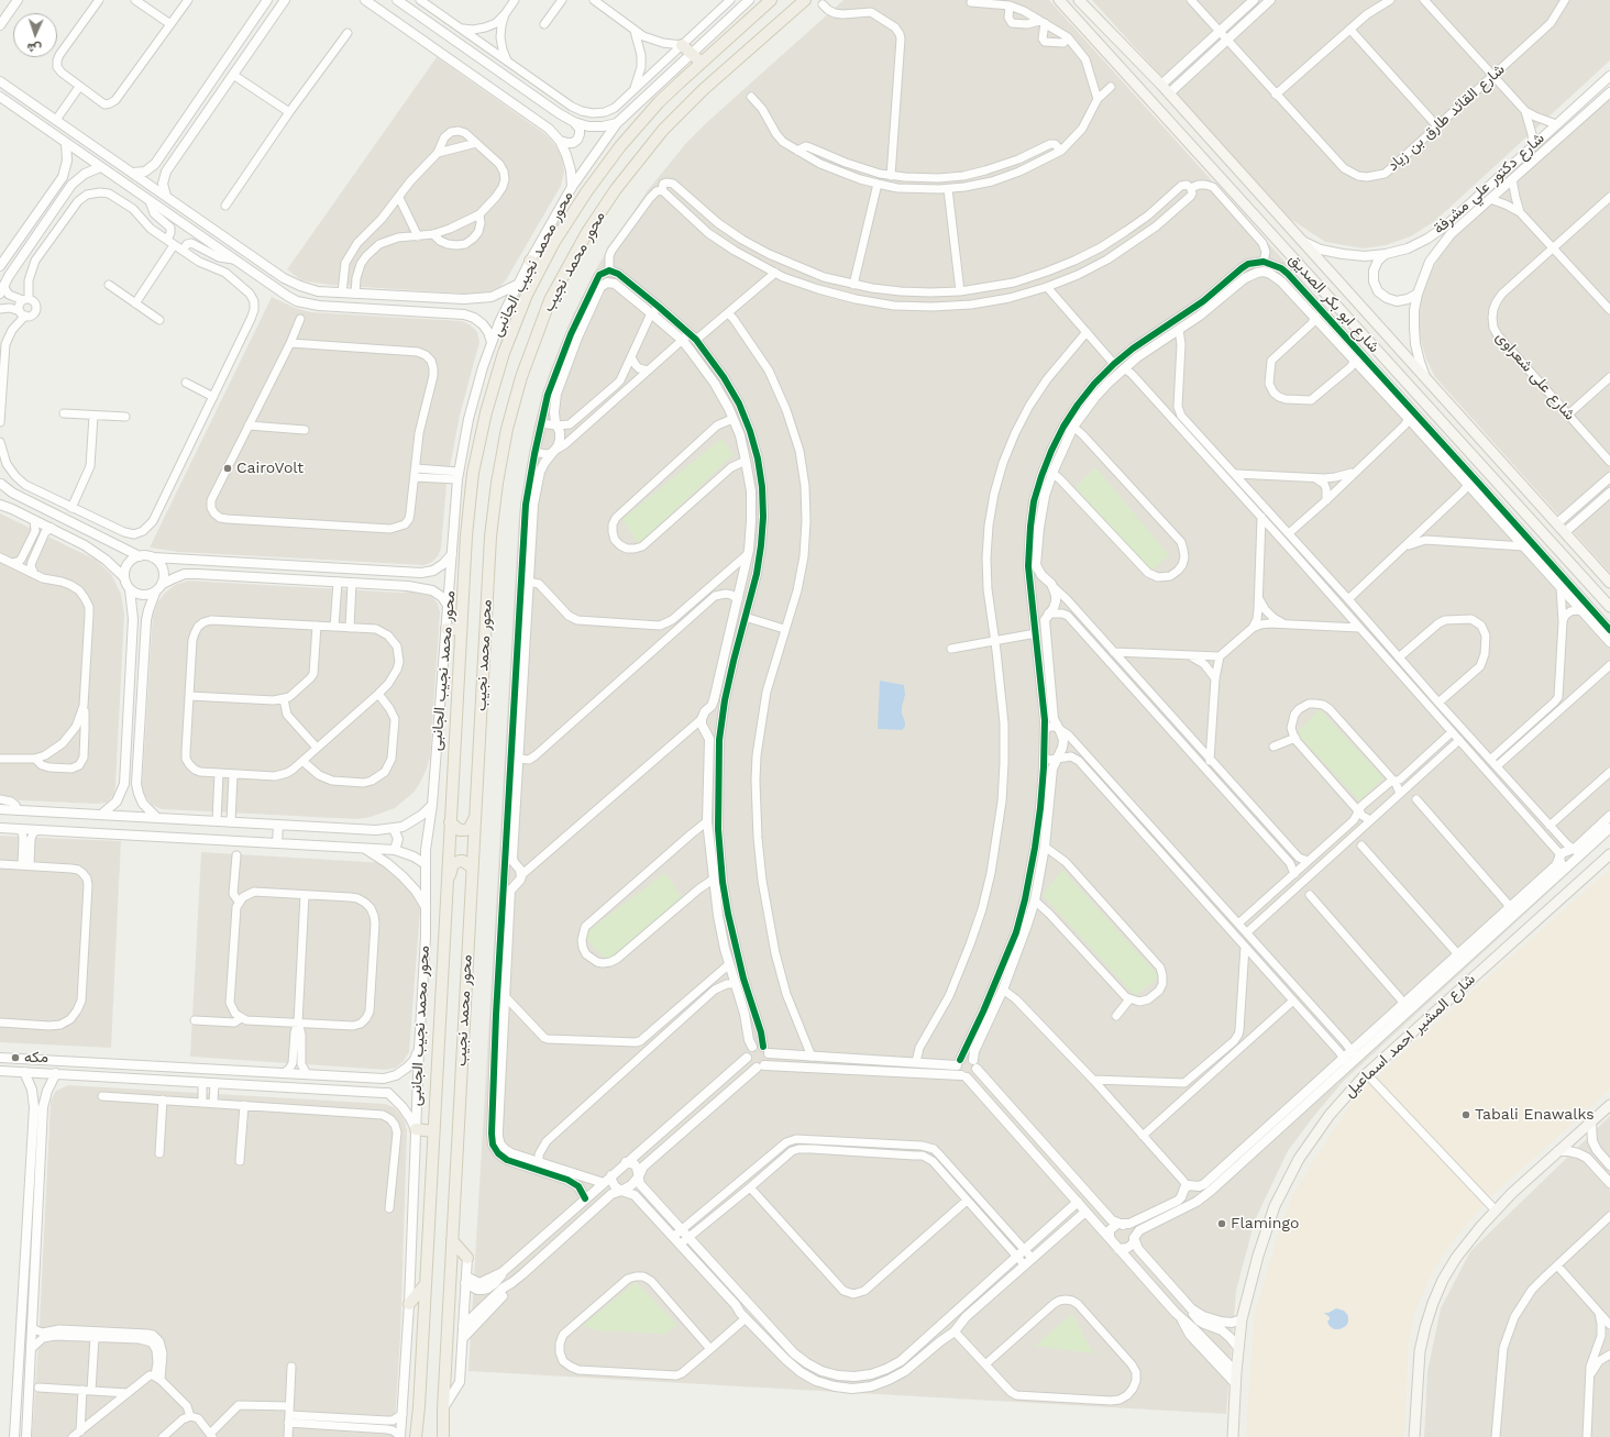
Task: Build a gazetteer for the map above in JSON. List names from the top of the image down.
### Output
{
  "streets": {
    "main road": ["محور محمد نجيب", "شارع ابو بكر الصديق", "شارع المشير احمد اسماعيل"],
    "street": [
      "شارع القائد طارق بن زياد",
      "شارع دكتور علي مشرفة",
      "محور محمد نجيب الجانبى",
      "شارع على شعراوى"
    ]
  },
  "crossings": [
    ["شارع دكتور علي مشرفة", "شارع ابو بكر الصديق"]
  ],
  "places": [
    "CairoVolt",
    "مكه",
    "Tabali Enawalks",
    "Flamingo"
  ],
  "north": "bottom"
}
